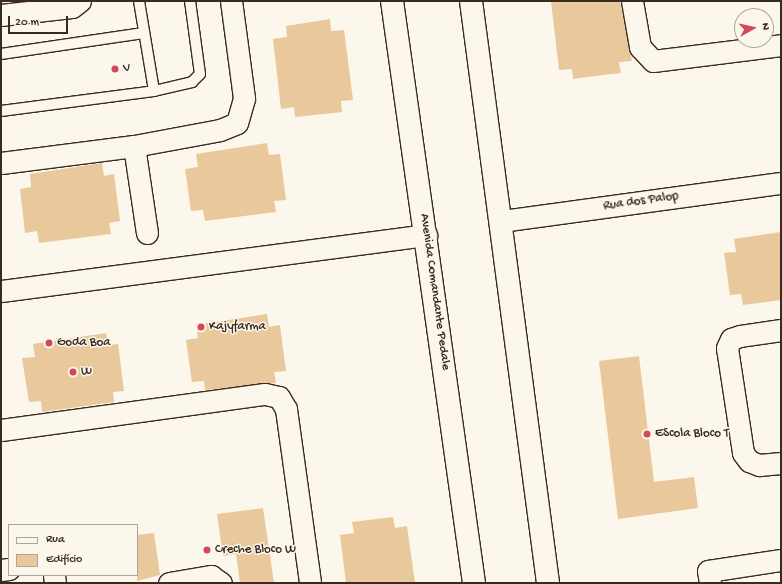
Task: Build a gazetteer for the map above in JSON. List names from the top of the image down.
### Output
{
  "streets": {
    "street": ["Rua dos Palop", "Avenida Comandante Pedale"]
  },
  "places": [
    "V",
    "Kajyfarma",
    "Goda Boa",
    "W",
    "EScola Bloco T",
    "Creche Bloco W"
  ],
  "legend": ["Rua", "Edifício"],
  "scale_bar": "20 m",
  "north": "right"
}
